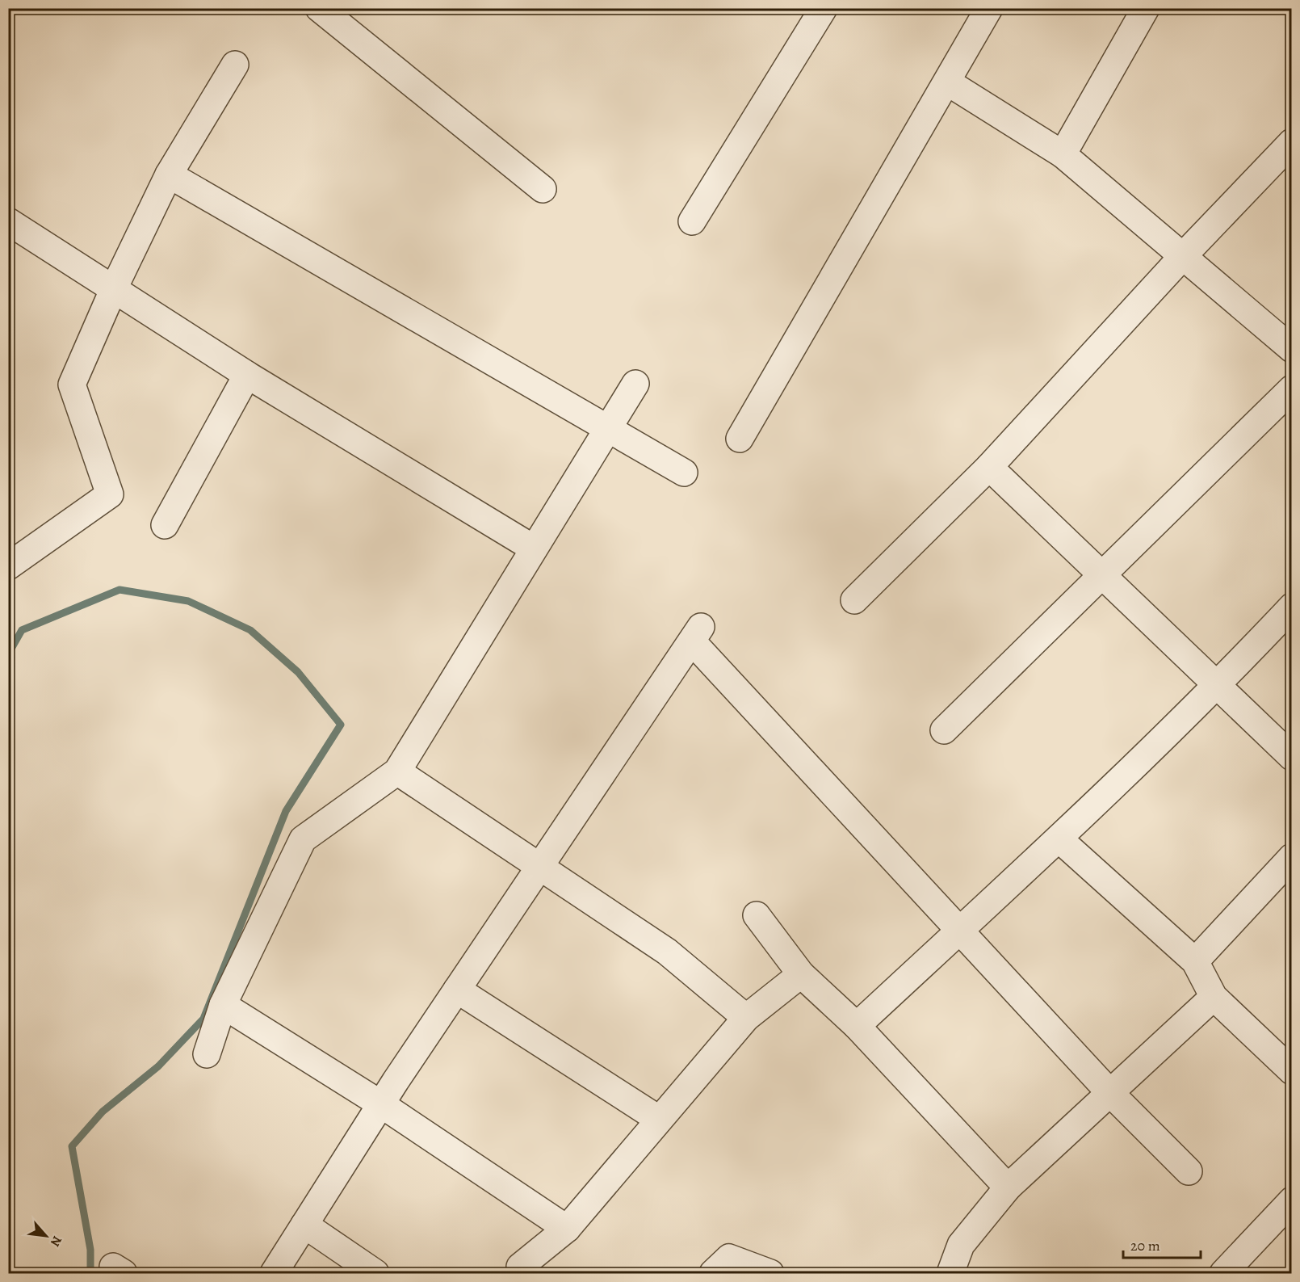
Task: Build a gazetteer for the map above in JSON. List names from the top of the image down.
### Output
{
  "scale_bar": "20 m",
  "north": "bottom right"
}
